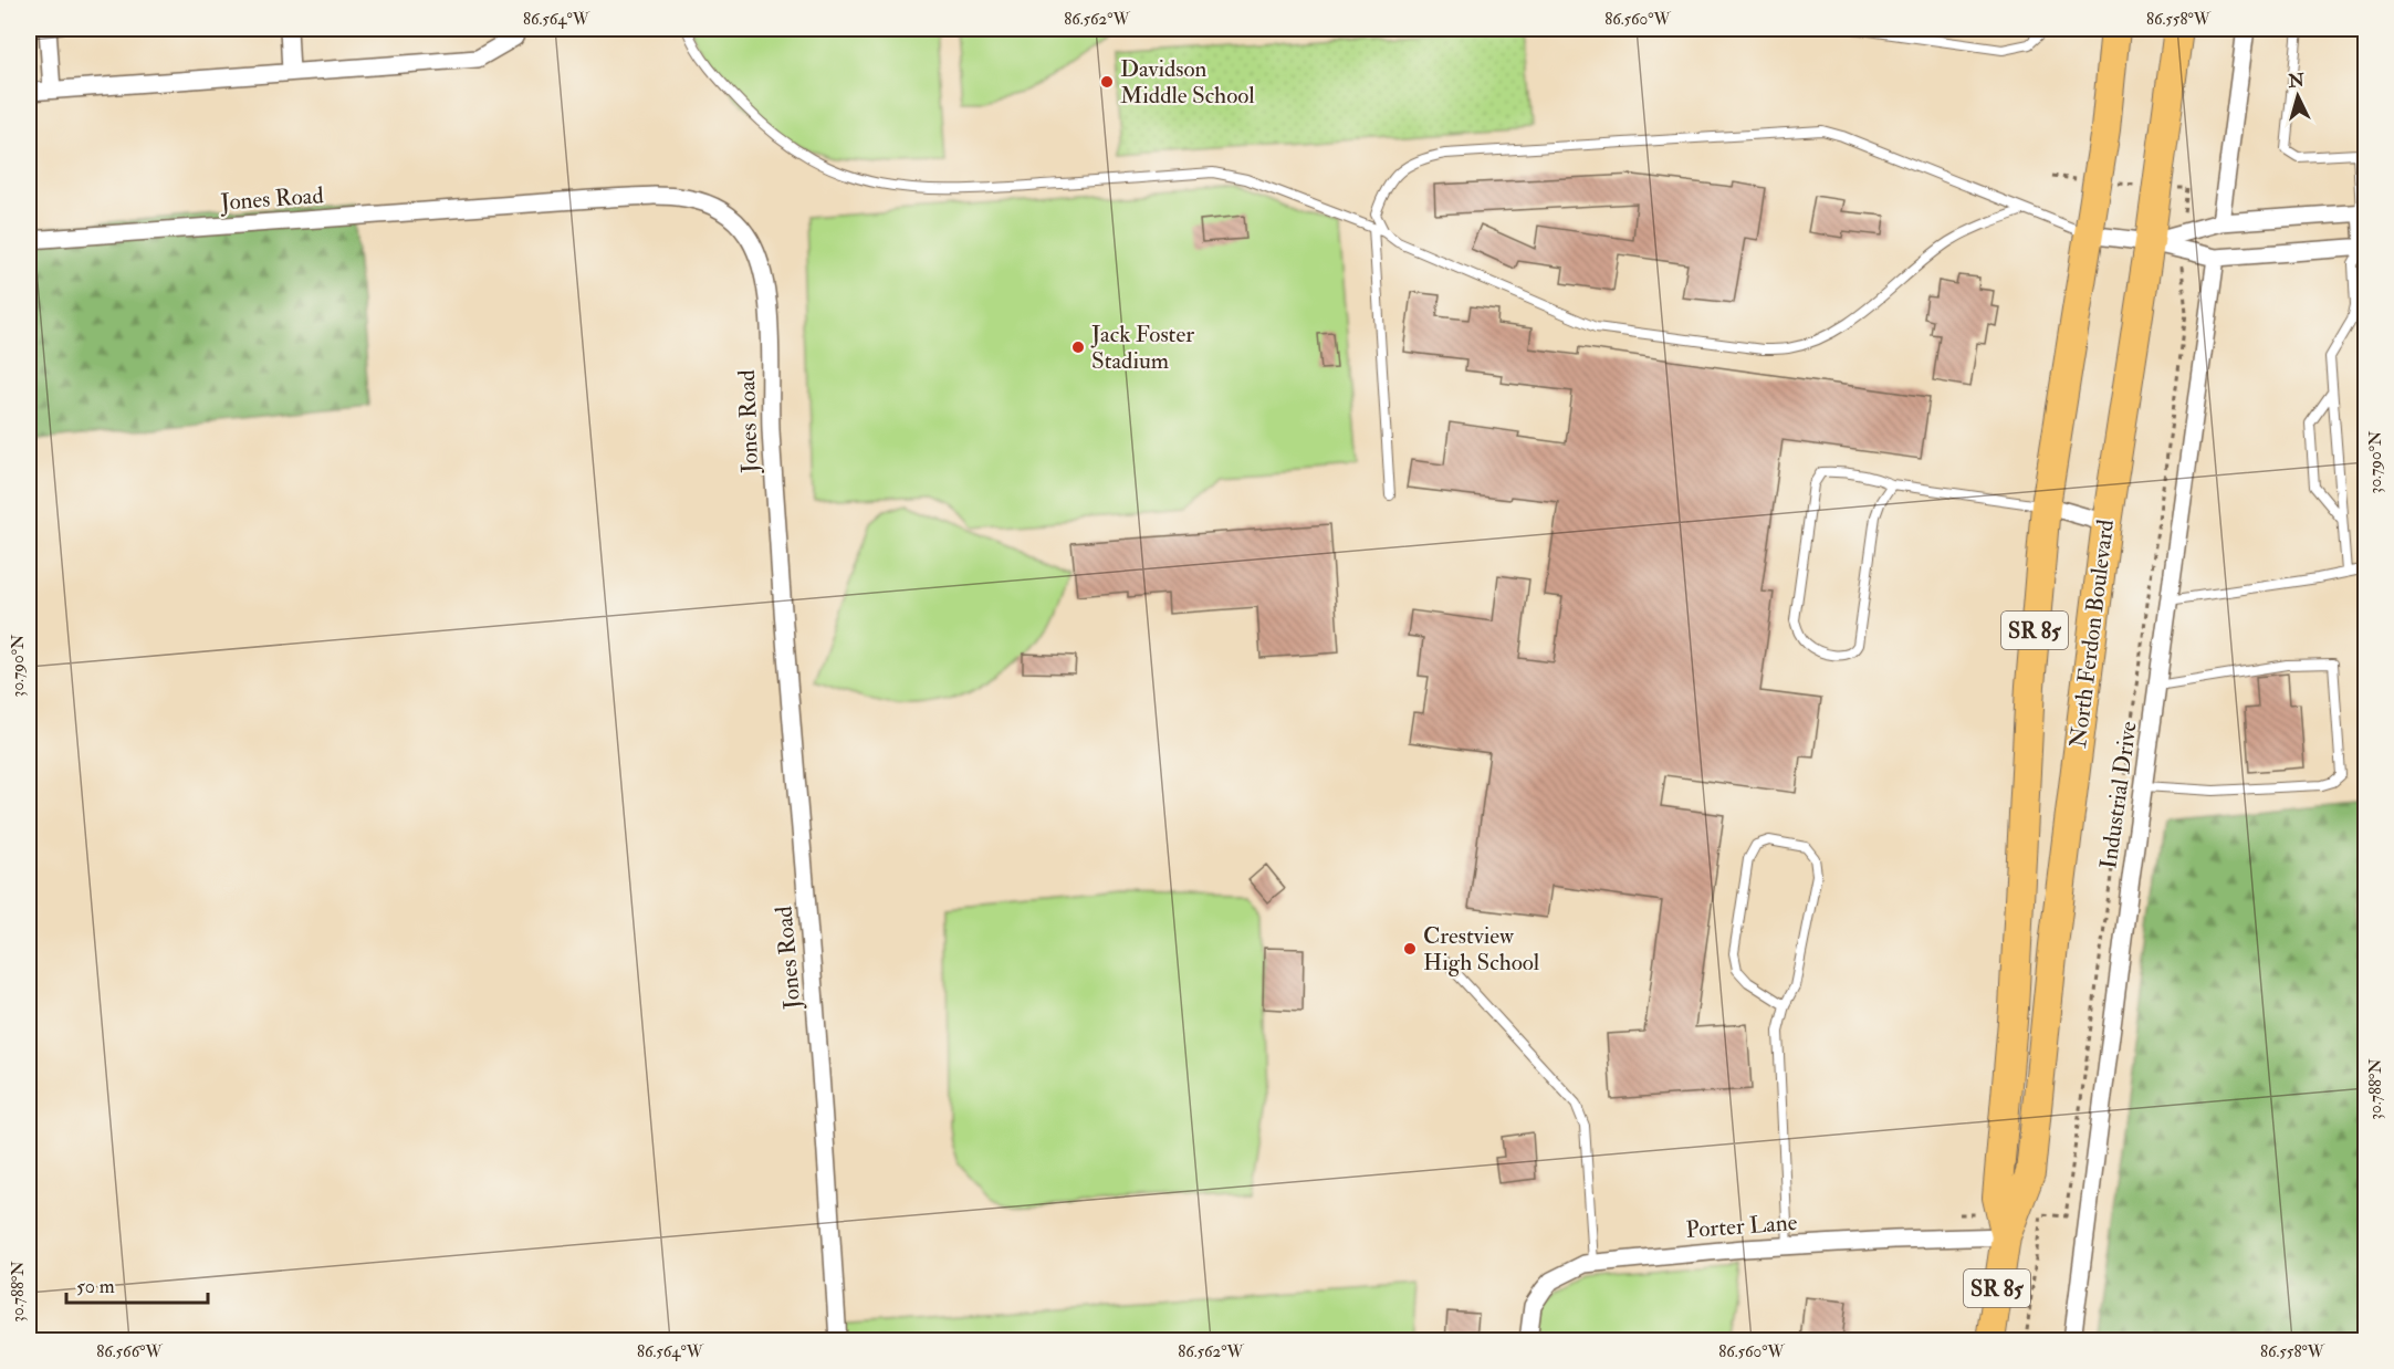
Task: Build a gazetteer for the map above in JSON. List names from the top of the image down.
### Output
{
  "streets": {
    "main road": ["SR 85", "North Ferdon Boulevard"],
    "street": ["Jones Road", "Industrial Drive", "Porter Lane"]
  },
  "crossings": [
    ["North Ferdon Boulevard", "Porter Lane"]
  ],
  "places": ["Davidson Middle School", "Jack Foster Stadium", "Crestview High School"],
  "scale_bar": "50 m",
  "north": "top",
  "coordinates": [
    "86.564°W",
    "86.562°W",
    "86.560°W",
    "86.558°W",
    "30.790°N",
    "30.788°N",
    "86.566°W"
  ]
}
